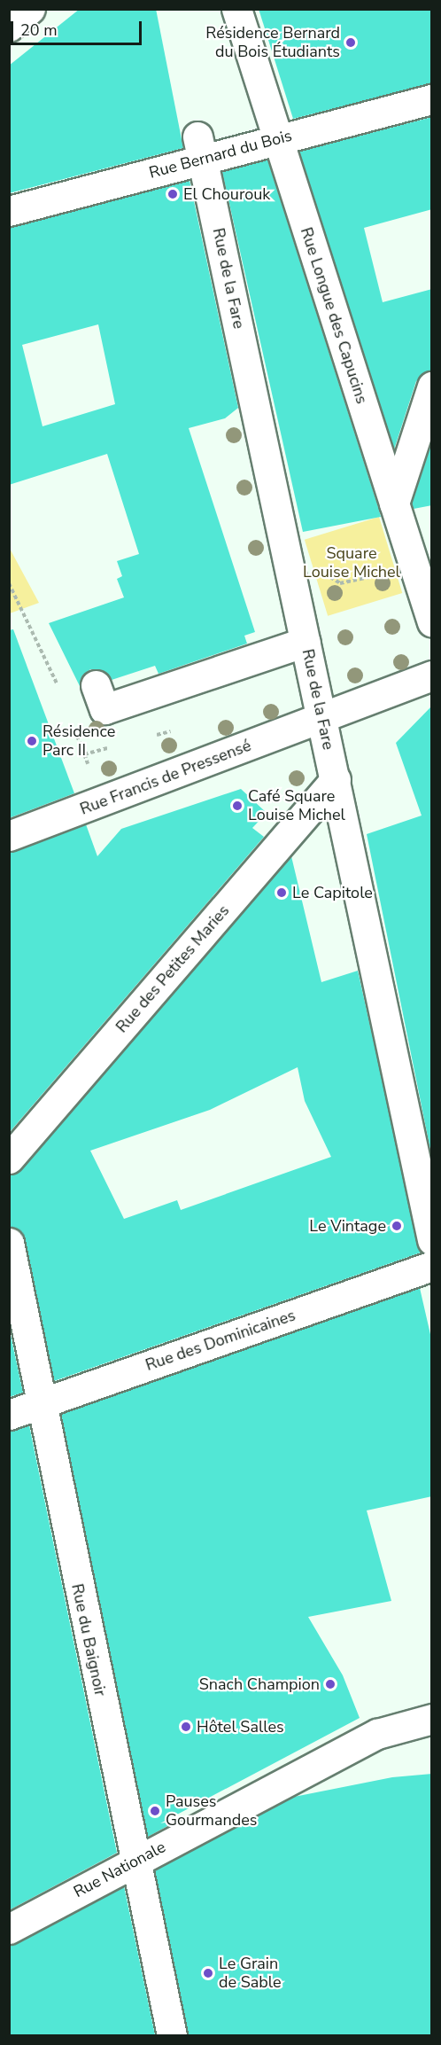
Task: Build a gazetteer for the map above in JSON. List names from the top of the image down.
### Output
{
  "streets": {
    "street": [
      "Rue Bernard du Bois",
      "Rue de la Fare",
      "Rue Longue des Capucins",
      "Rue Francis de Pressensé",
      "Rue des Petites Maries",
      "Rue des Dominicaines",
      "Rue du Baignoir",
      "Rue Nationale"
    ]
  },
  "crossings": [
    ["Rue Bernard du Bois", "Rue de la Fare"],
    ["Rue Bernard du Bois", "Rue Longue des Capucins"],
    ["Rue de la Fare", "Rue Francis de Pressensé"],
    ["Rue de la Fare", "Rue des Petites Maries"],
    ["Rue des Dominicaines", "Rue du Baignoir"],
    ["Rue du Baignoir", "Rue Nationale"]
  ],
  "parks": ["Square Louise Michel"],
  "places": [
    "Résidence Bernard du Bois Étudiants",
    "El Chourouk",
    "Résidence Parc II",
    "Café Square Louise Michel",
    "Le Capitole",
    "Le Vintage",
    "Snach Champion",
    "Hôtel Salles",
    "Pauses Gourmandes",
    "Le Grain de Sable"
  ],
  "scale_bar": "20 m"
}
